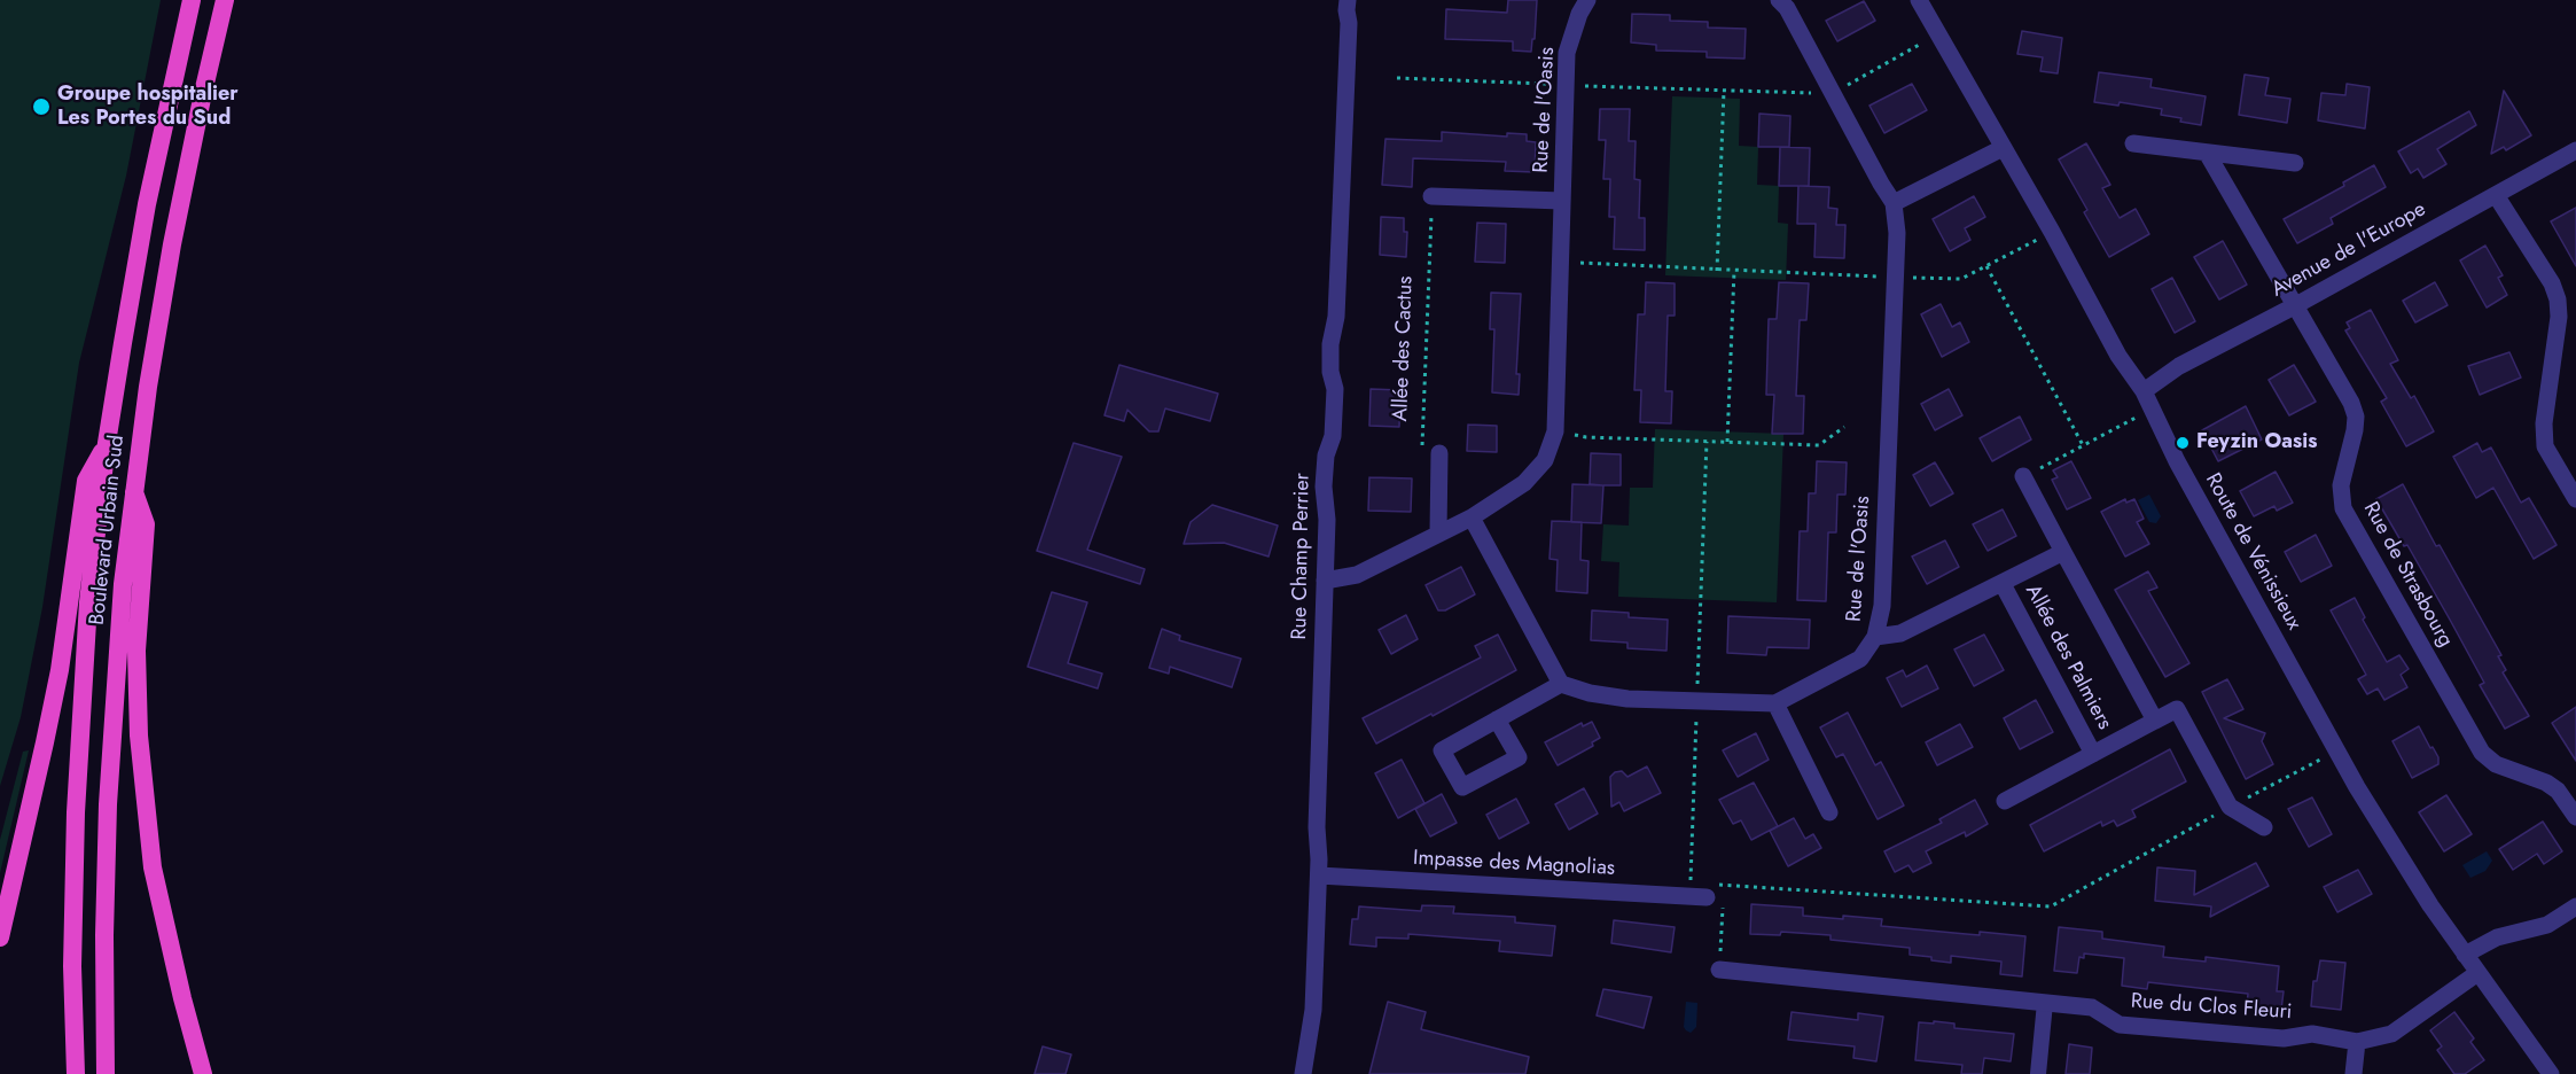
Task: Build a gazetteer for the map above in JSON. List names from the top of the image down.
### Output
{
  "streets": {
    "highway": ["Boulevard Urbain Sud"],
    "street": [
      "Rue de l'Oasis",
      "Avenue de l'Europe",
      "Route de Vénissieux",
      "Rue Champ Perrier",
      "Rue de Strasbourg",
      "Allée des Palmiers",
      "Impasse des Magnolias",
      "Rue du Clos Fleuri"
    ],
    "path": ["Allée des Cactus"]
  },
  "crossings": [
    ["Rue de l'Oasis", "Rue Champ Perrier"],
    ["Rue de l'Oasis", "Allée des Palmiers"],
    ["Avenue de l'Europe", "Route de Vénissieux"],
    ["Avenue de l'Europe", "Rue de Strasbourg"],
    ["Route de Vénissieux", "Rue du Clos Fleuri"],
    ["Rue Champ Perrier", "Impasse des Magnolias"]
  ],
  "places": ["Groupe hospitalier Les Portes du Sud", "Feyzin Oasis"]
}
